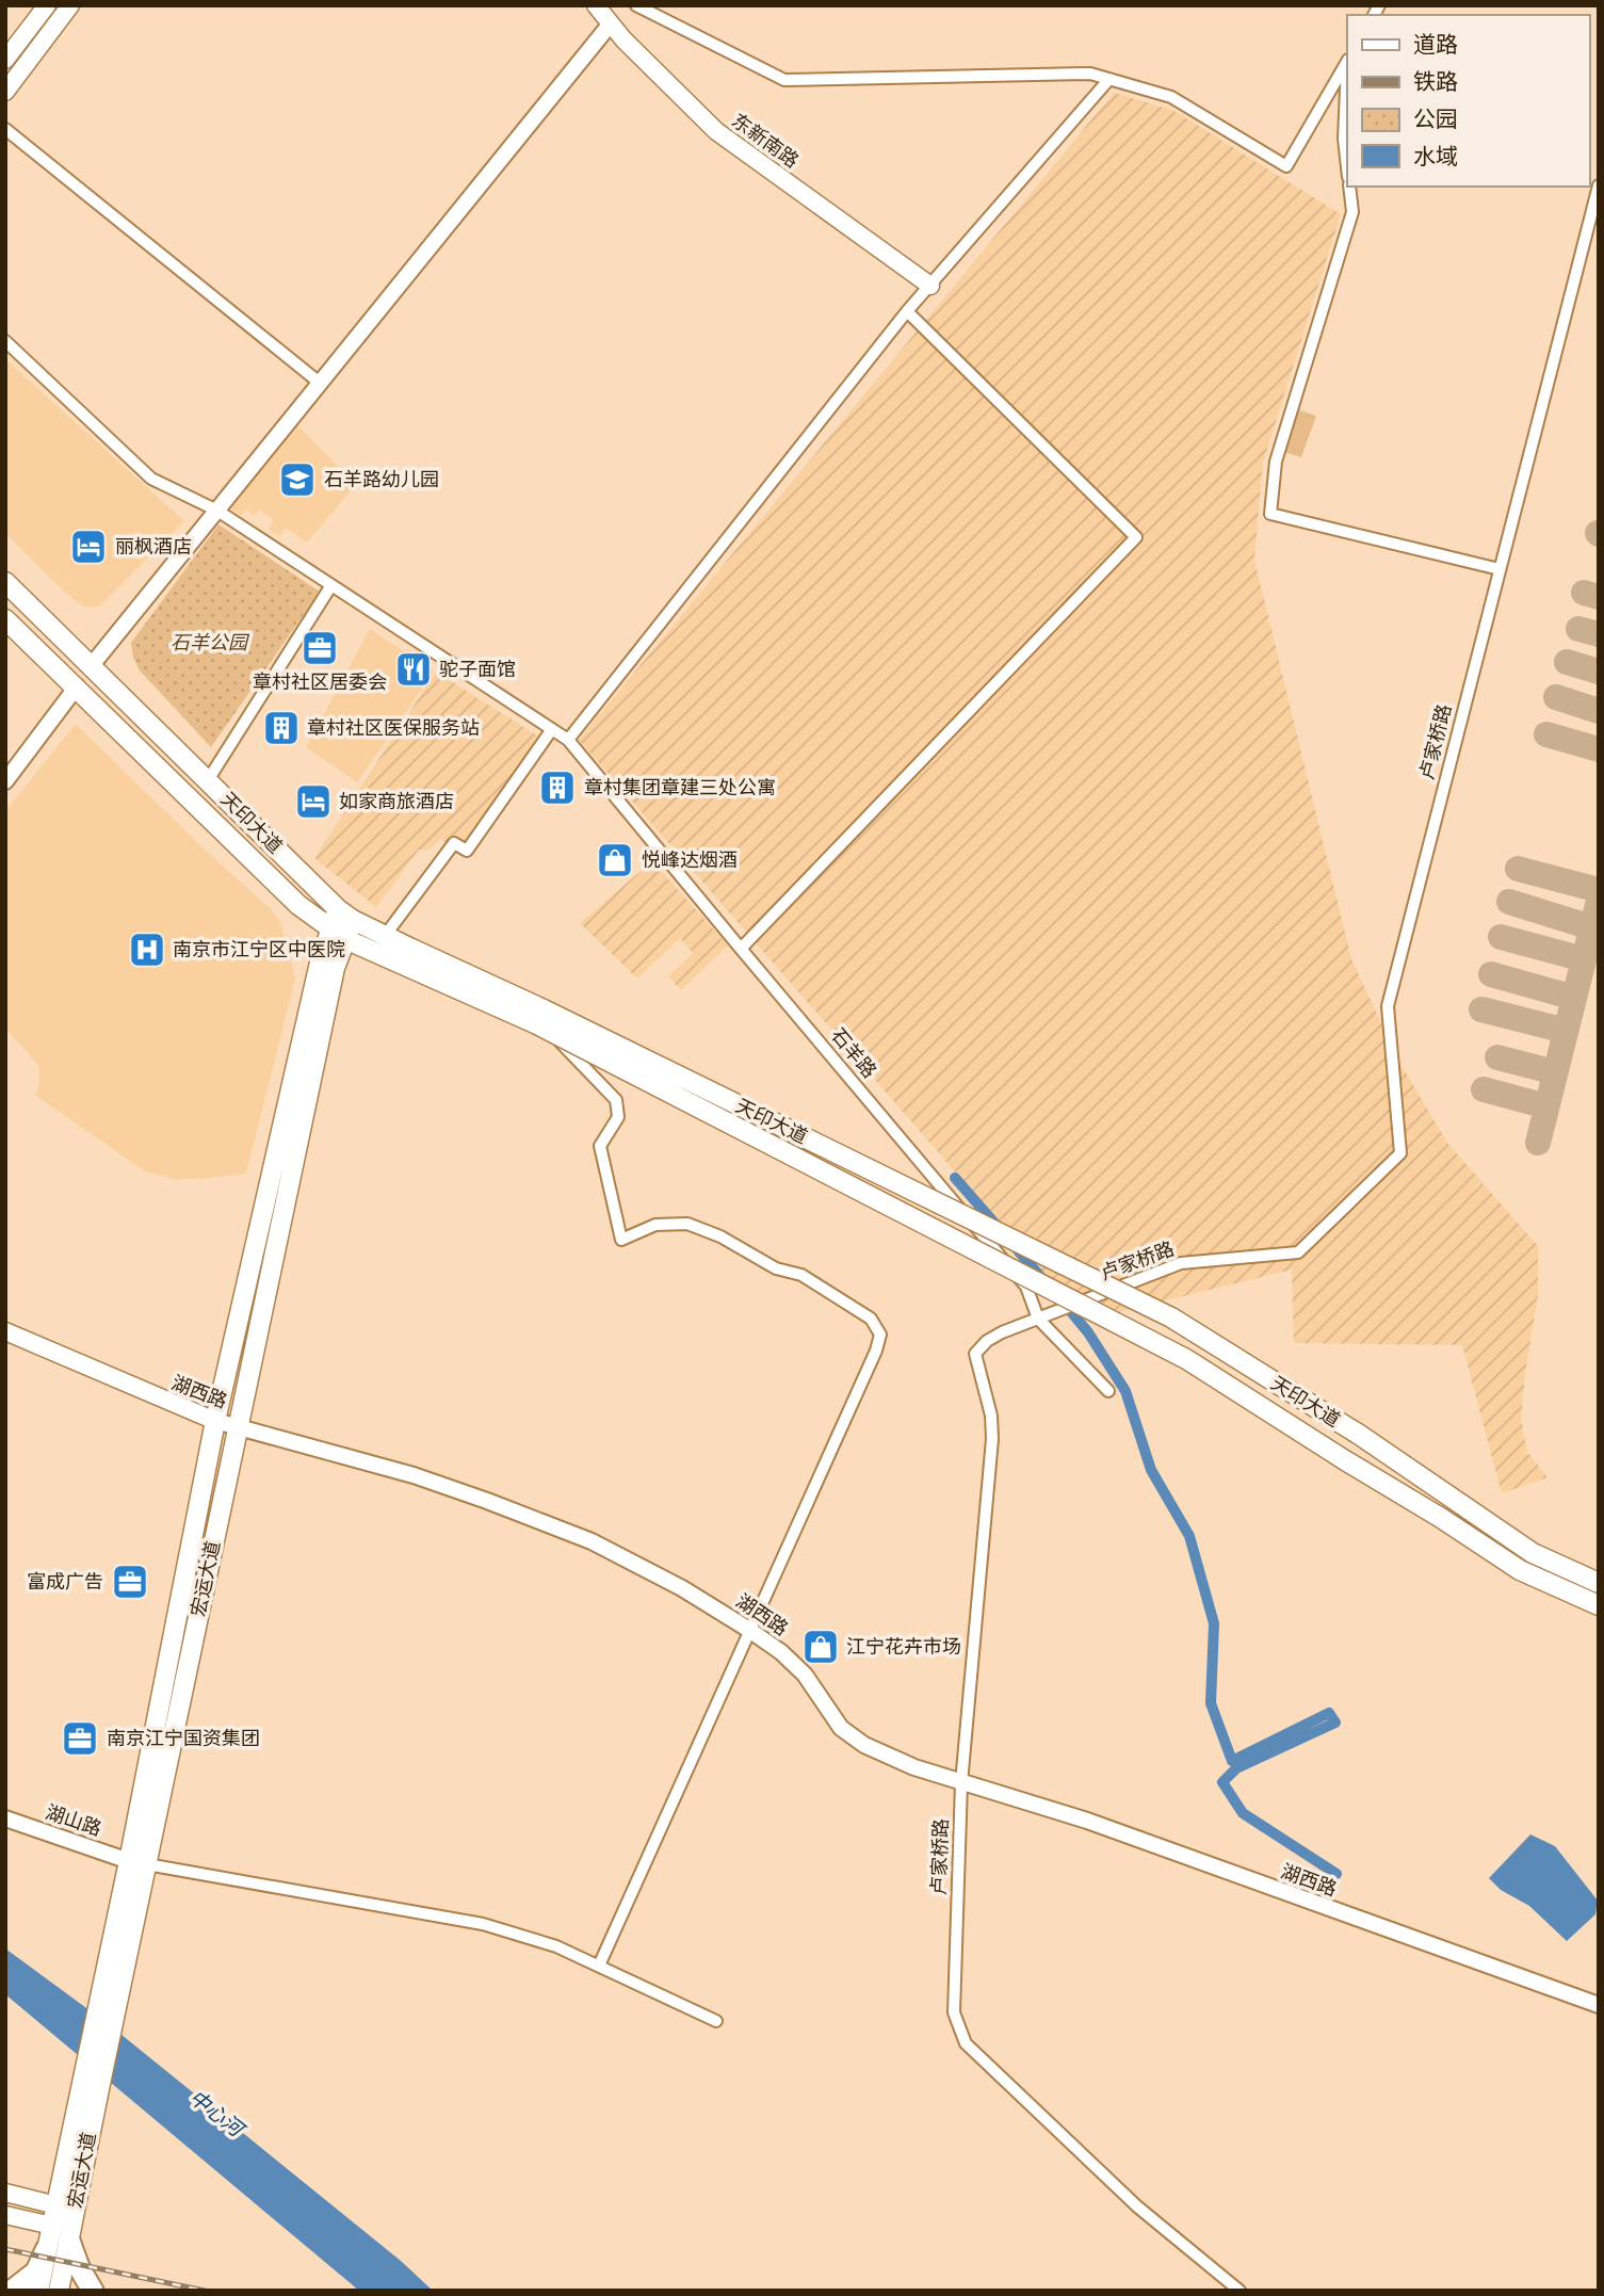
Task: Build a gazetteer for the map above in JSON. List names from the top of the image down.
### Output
{
  "streets": {
    "main road": [
      "东新南路",
      "天印大道",
      "湖西路",
      "宏运大道"
    ],
    "street": ["卢家桥路", "石羊路", "湖山路"]
  },
  "crossings": [
    ["卢家桥路", "石羊路"],
    ["卢家桥路", "湖西路"],
    ["天印大道", "宏运大道"],
    ["湖西路", "宏运大道"],
    ["宏运大道", "湖山路"]
  ],
  "water": ["中心河"],
  "parks": ["石羊公园"],
  "places": {
    "school or university": ["石羊路幼儿园"],
    "hotel": ["丽枫酒店", "如家商旅酒店"],
    "office": ["章村社区居委会", "富成广告", "南京江宁国资集团"],
    "restaurant": ["驼子面馆"],
    "building": ["章村社区医保服务站", "章村集团章建三处公寓"],
    "shop": ["悦峰达烟酒", "江宁花卉市场"],
    "hospital": ["南京市江宁区中医院"]
  },
  "legend": [
    "道路",
    "铁路",
    "公园",
    "水域"
  ]
}
